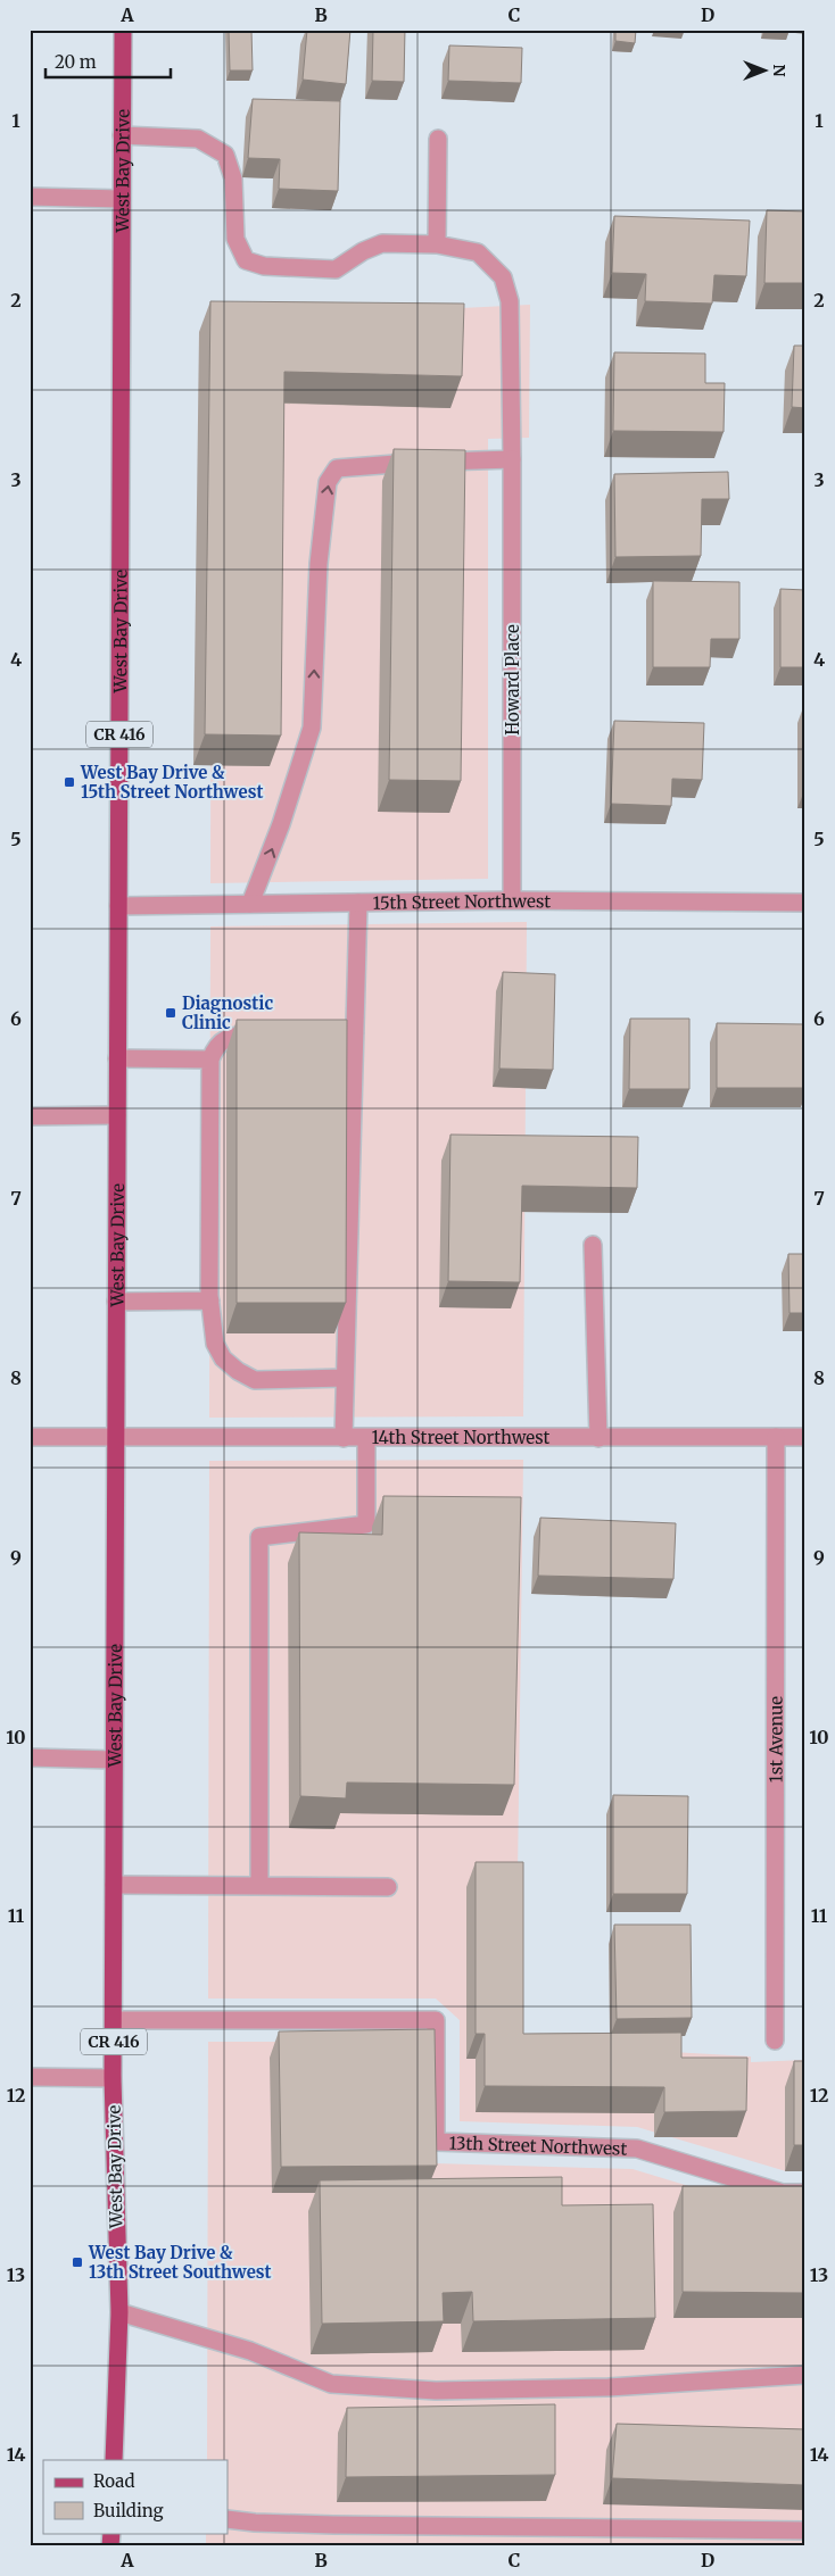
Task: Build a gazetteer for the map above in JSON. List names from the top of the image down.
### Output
{
  "streets": {
    "main road": ["West Bay Drive", "CR 416"],
    "street": [
      "Howard Place",
      "15th Street Northwest",
      "14th Street Northwest",
      "1st Avenue",
      "13th Street Northwest"
    ]
  },
  "crossings": [
    ["West Bay Drive", "Howard Place"],
    ["West Bay Drive", "15th Street Northwest"],
    ["West Bay Drive", "14th Street Northwest"],
    ["West Bay Drive", "13th Street Northwest"],
    ["Howard Place", "15th Street Northwest"],
    ["14th Street Northwest", "1st Avenue"]
  ],
  "places": {
    "transit": ["West Bay Drive & 15th Street Northwest", "Diagnostic Clinic", "West Bay Drive & 13th Street Southwest"]
  },
  "legend": ["Road", "Building"],
  "scale_bar": "20 m",
  "north": "right",
  "grid": {
    "columns": [
      "A",
      "B",
      "C",
      "D"
    ],
    "rows": [
      "1",
      "2",
      "3",
      "4",
      "5",
      "6",
      "7",
      "8",
      "9",
      "10",
      "11",
      "12",
      "13",
      "14"
    ]
  }
}
